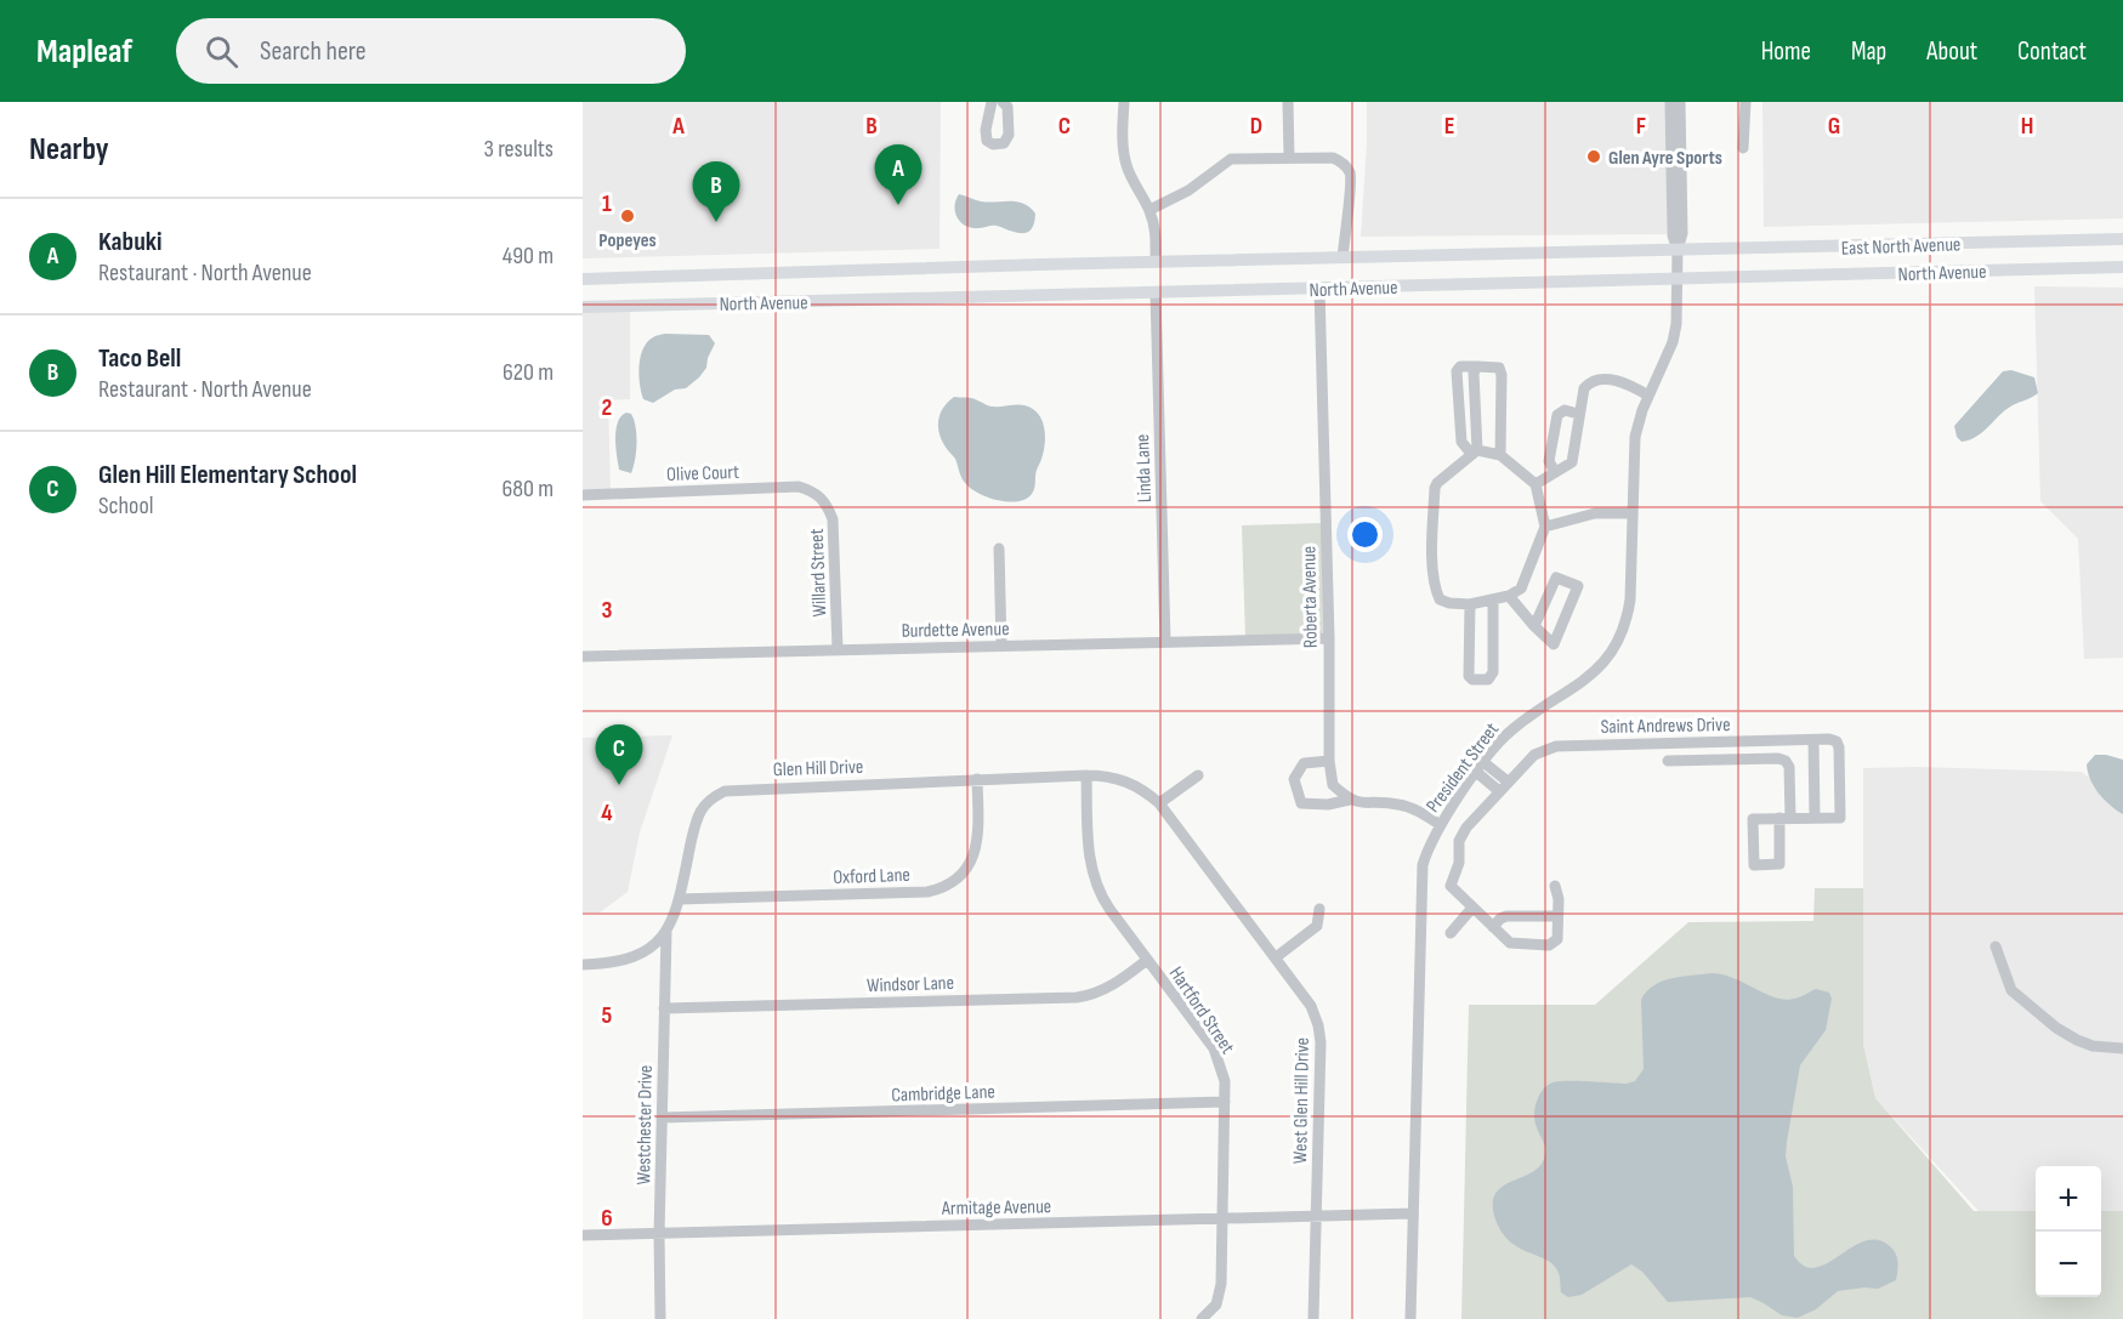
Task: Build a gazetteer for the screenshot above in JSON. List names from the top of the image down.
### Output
{
  "streets": {
    "main road": ["East North Avenue", "North Avenue"],
    "street": [
      "Linda Lane",
      "Olive Court",
      "Willard Street",
      "Roberta Avenue",
      "Burdette Avenue",
      "Saint Andrews Drive",
      "Glen Hill Drive",
      "President Street",
      "Oxford Lane",
      "Windsor Lane",
      "Hartford Street",
      "Cambridge Lane",
      "West Glen Hill Drive",
      "Westchester Drive",
      "Armitage Avenue"
    ]
  },
  "crossings": [
    ["East North Avenue", "North Avenue"],
    ["East North Avenue", "President Street"],
    ["North Avenue", "Linda Lane"],
    ["North Avenue", "Roberta Avenue"],
    ["North Avenue", "President Street"],
    ["Linda Lane", "Burdette Avenue"],
    ["Olive Court", "Willard Street"],
    ["Willard Street", "Burdette Avenue"],
    ["Roberta Avenue", "Burdette Avenue"],
    ["Glen Hill Drive", "Oxford Lane"],
    ["Glen Hill Drive", "Hartford Street"],
    ["Glen Hill Drive", "West Glen Hill Drive"],
    ["Glen Hill Drive", "Westchester Drive"],
    ["President Street", "Armitage Avenue"],
    ["Windsor Lane", "Hartford Street"],
    ["Windsor Lane", "Westchester Drive"],
    ["Hartford Street", "Cambridge Lane"],
    ["Hartford Street", "Armitage Avenue"],
    ["Cambridge Lane", "Westchester Drive"],
    ["West Glen Hill Drive", "Armitage Avenue"],
    ["Westchester Drive", "Armitage Avenue"]
  ],
  "places": ["Glen Ayre Sports", "Popeyes"],
  "page": {
    "header": "Mapleaf",
    "search": "Search here",
    "nav": [
      "Home",
      "Map",
      "About",
      "Contact"
    ],
    "heading": ["Nearby", "3 results"],
    "pins": ["A", "B", "C"],
    "list": [
      {
        "mark": "A",
        "name": "Kabuki",
        "note": "Restaurant · North Avenue",
        "value": "490 m"
      },
      {
        "mark": "B",
        "name": "Taco Bell",
        "note": "Restaurant · North Avenue",
        "value": "620 m"
      },
      {
        "mark": "C",
        "name": "Glen Hill Elementary School",
        "note": "School",
        "value": "680 m"
      }
    ],
    "map_buttons": ["+", "−"]
  },
  "grid": {
    "columns": [
      "A",
      "B",
      "C",
      "D",
      "E",
      "F",
      "G",
      "H"
    ],
    "rows": [
      "1",
      "2",
      "3",
      "4",
      "5",
      "6"
    ]
  }
}
